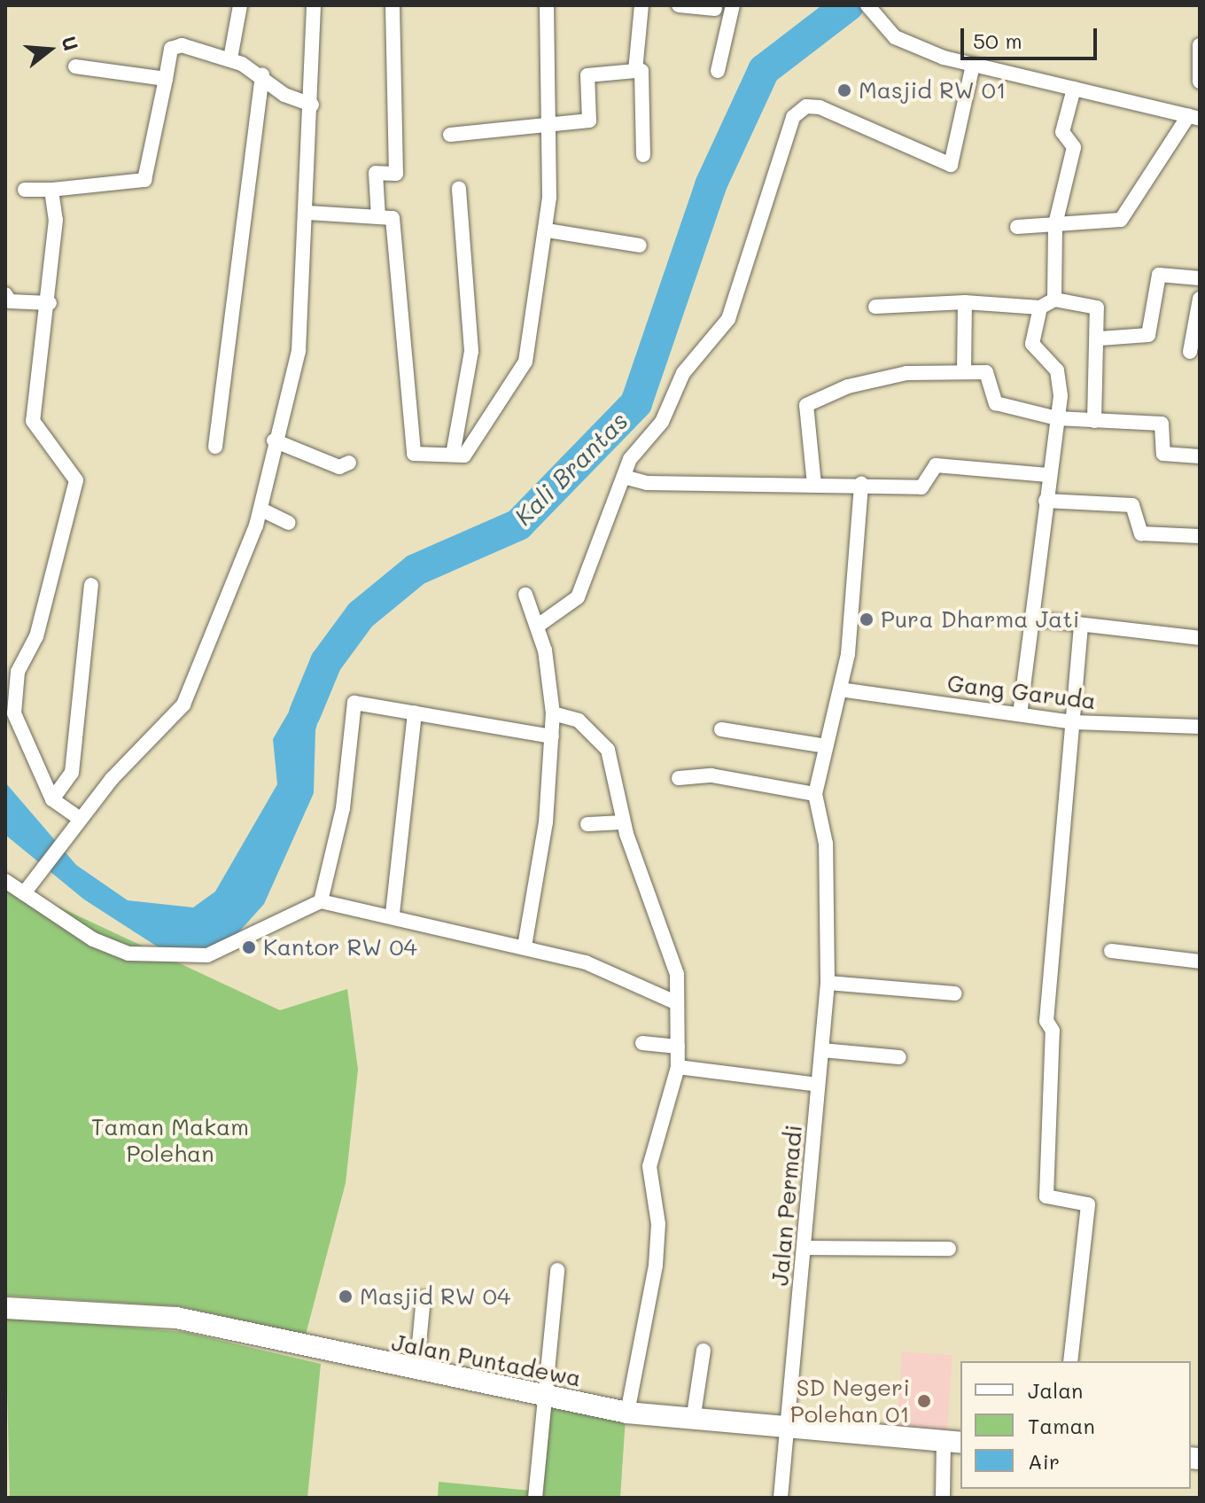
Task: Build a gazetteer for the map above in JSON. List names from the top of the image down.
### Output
{
  "streets": {
    "street": ["Gang Garuda", "Jalan Permadi", "Jalan Puntadewa"]
  },
  "crossings": [
    ["Jalan Permadi", "Jalan Puntadewa"]
  ],
  "water": ["Kali Brantas"],
  "parks": ["Taman Makam Polehan"],
  "places": [
    "Masjid RW 01",
    "Pura Dharma Jati",
    "Kantor RW 04",
    "Masjid RW 04",
    "SD Negeri Polehan 01"
  ],
  "legend": ["Jalan", "Taman", "Air"],
  "scale_bar": "50 m",
  "north": "right"
}
